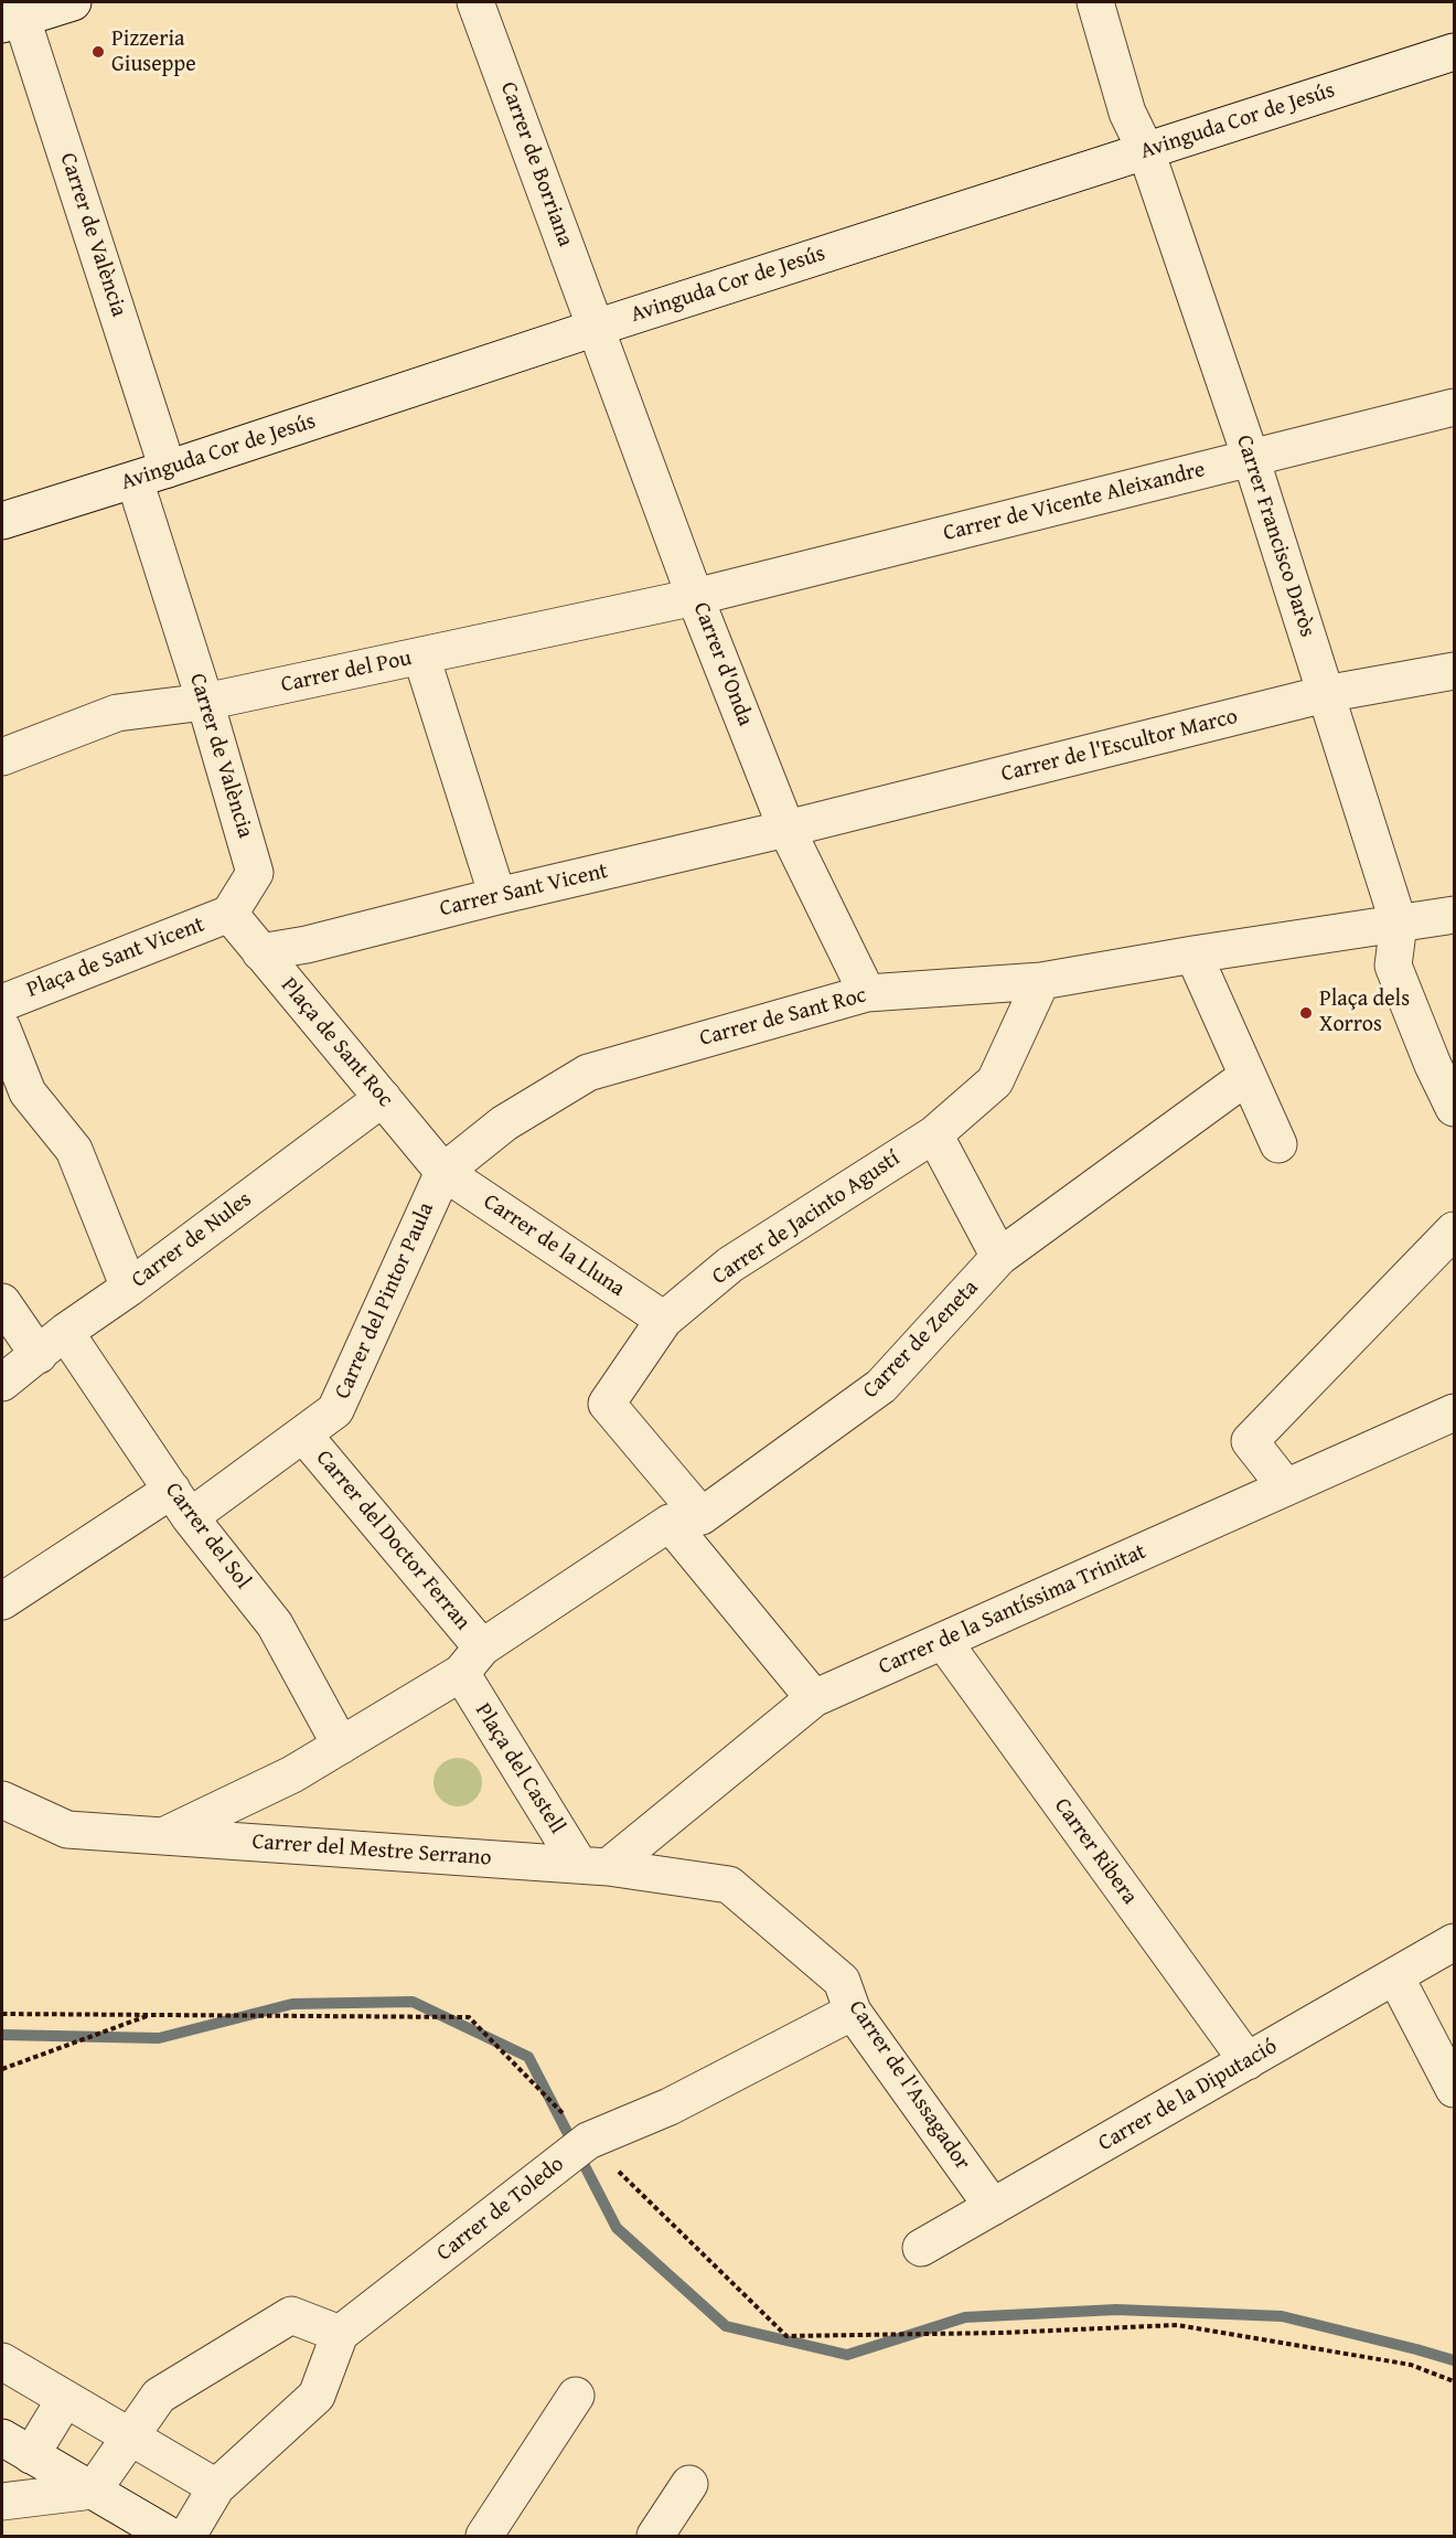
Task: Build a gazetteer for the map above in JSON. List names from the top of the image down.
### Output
{
  "streets": {
    "street": [
      "Avinguda Cor de Jesús",
      "Carrer de Borriana",
      "Carrer de València",
      "Carrer de Vicente Aleixandre",
      "Carrer Francisco Daròs",
      "Carrer d'Onda",
      "Carrer del Pou",
      "Carrer de l'Escultor Marco",
      "Carrer Sant Vicent",
      "Plaça de Sant Vicent",
      "Carrer de Sant Roc",
      "Plaça de Sant Roc",
      "Carrer de Jacinto Agustí",
      "Carrer de Nules",
      "Carrer de la Lluna",
      "Carrer del Pintor Paula",
      "Carrer de Zeneta",
      "Carrer del Sol",
      "Carrer del Doctor Ferran",
      "Carrer de la Santíssima Trinitat",
      "Plaça del Castell",
      "Carrer del Mestre Serrano",
      "Carrer Ribera",
      "Carrer de l'Assagador",
      "Carrer de la Diputació",
      "Carrer de Toledo"
    ]
  },
  "crossings": [
    ["Avinguda Cor de Jesús", "Carrer de Borriana"],
    ["Avinguda Cor de Jesús", "Carrer de València"],
    ["Avinguda Cor de Jesús", "Carrer Francisco Daròs"],
    ["Avinguda Cor de Jesús", "Carrer d'Onda"],
    ["Carrer de Borriana", "Carrer d'Onda"],
    ["Carrer de València", "Carrer del Pou"],
    ["Carrer de València", "Plaça de Sant Vicent"],
    ["Carrer de València", "Plaça de Sant Roc"],
    ["Carrer de Vicente Aleixandre", "Carrer Francisco Daròs"],
    ["Carrer de Vicente Aleixandre", "Carrer d'Onda"],
    ["Carrer de Vicente Aleixandre", "Carrer del Pou"],
    ["Carrer Francisco Daròs", "Carrer de l'Escultor Marco"],
    ["Carrer d'Onda", "Carrer del Pou"],
    ["Carrer d'Onda", "Carrer de l'Escultor Marco"],
    ["Carrer d'Onda", "Carrer Sant Vicent"],
    ["Carrer d'Onda", "Carrer de Sant Roc"],
    ["Carrer de l'Escultor Marco", "Carrer Sant Vicent"],
    ["Carrer Sant Vicent", "Plaça de Sant Roc"],
    ["Plaça de Sant Vicent", "Plaça de Sant Roc"],
    ["Carrer de Sant Roc", "Plaça de Sant Roc"],
    ["Carrer de Sant Roc", "Carrer de Jacinto Agustí"],
    ["Carrer de Sant Roc", "Carrer de la Lluna"],
    ["Carrer de Sant Roc", "Carrer del Pintor Paula"],
    ["Plaça de Sant Roc", "Carrer de Nules"],
    ["Plaça de Sant Roc", "Carrer de la Lluna"],
    ["Plaça de Sant Roc", "Carrer del Pintor Paula"],
    ["Carrer de Jacinto Agustí", "Carrer de la Lluna"],
    ["Carrer de Jacinto Agustí", "Carrer de Zeneta"],
    ["Carrer de Nules", "Carrer del Sol"],
    ["Carrer de la Lluna", "Carrer del Pintor Paula"],
    ["Carrer del Pintor Paula", "Carrer del Sol"],
    ["Carrer del Pintor Paula", "Carrer del Doctor Ferran"],
    ["Carrer de Zeneta", "Carrer del Doctor Ferran"],
    ["Carrer de Zeneta", "Plaça del Castell"],
    ["Carrer del Sol", "Carrer del Mestre Serrano"],
    ["Carrer del Doctor Ferran", "Plaça del Castell"],
    ["Carrer de la Santíssima Trinitat", "Plaça del Castell"],
    ["Carrer de la Santíssima Trinitat", "Carrer del Mestre Serrano"],
    ["Carrer de la Santíssima Trinitat", "Carrer Ribera"],
    ["Carrer de la Santíssima Trinitat", "Carrer de l'Assagador"],
    ["Plaça del Castell", "Carrer del Mestre Serrano"],
    ["Plaça del Castell", "Carrer de l'Assagador"],
    ["Carrer del Mestre Serrano", "Carrer de l'Assagador"],
    ["Carrer Ribera", "Carrer de la Diputació"],
    ["Carrer de l'Assagador", "Carrer de la Diputació"],
    ["Carrer de l'Assagador", "Carrer de Toledo"]
  ],
  "places": ["Pizzeria Giuseppe", "Plaça dels Xorros"]
}
